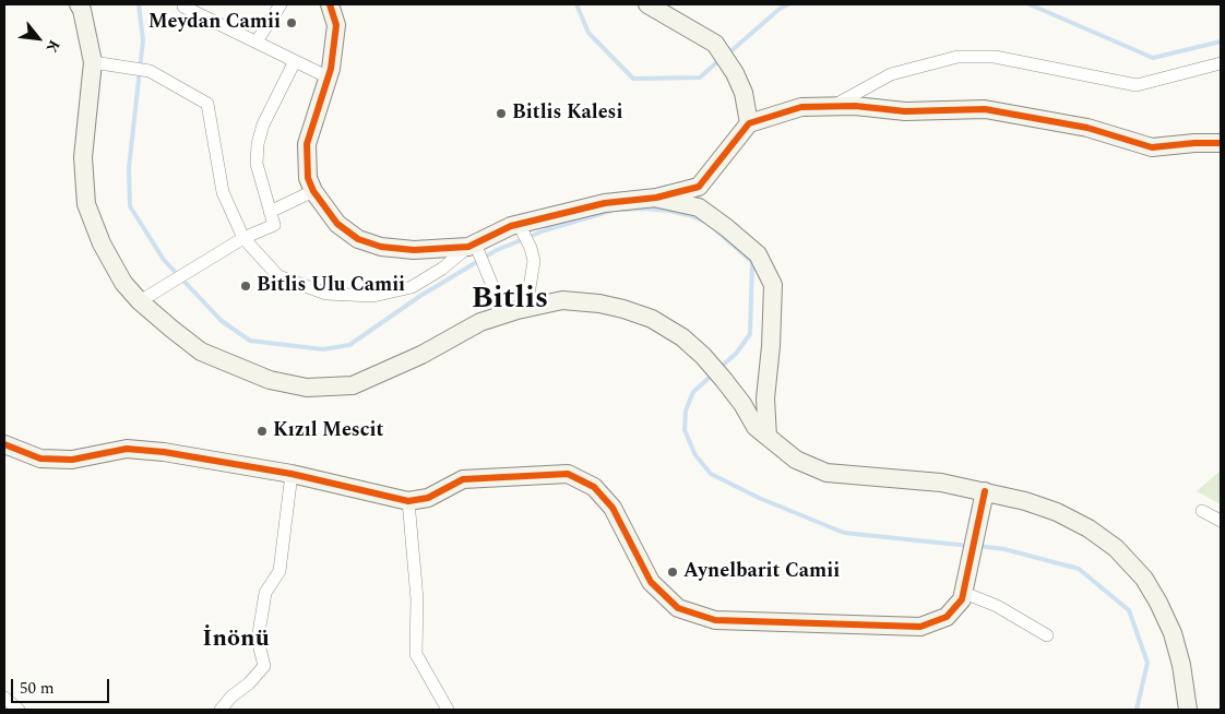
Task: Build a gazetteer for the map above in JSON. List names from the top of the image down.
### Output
{
  "districts": ["Bitlis", "İnönü"],
  "places": [
    "Meydan Camii",
    "Bitlis Kalesi",
    "Bitlis Ulu Camii",
    "Kızıl Mescit",
    "Aynelbarit Camii"
  ],
  "scale_bar": "50 m",
  "north": "bottom right"
}
